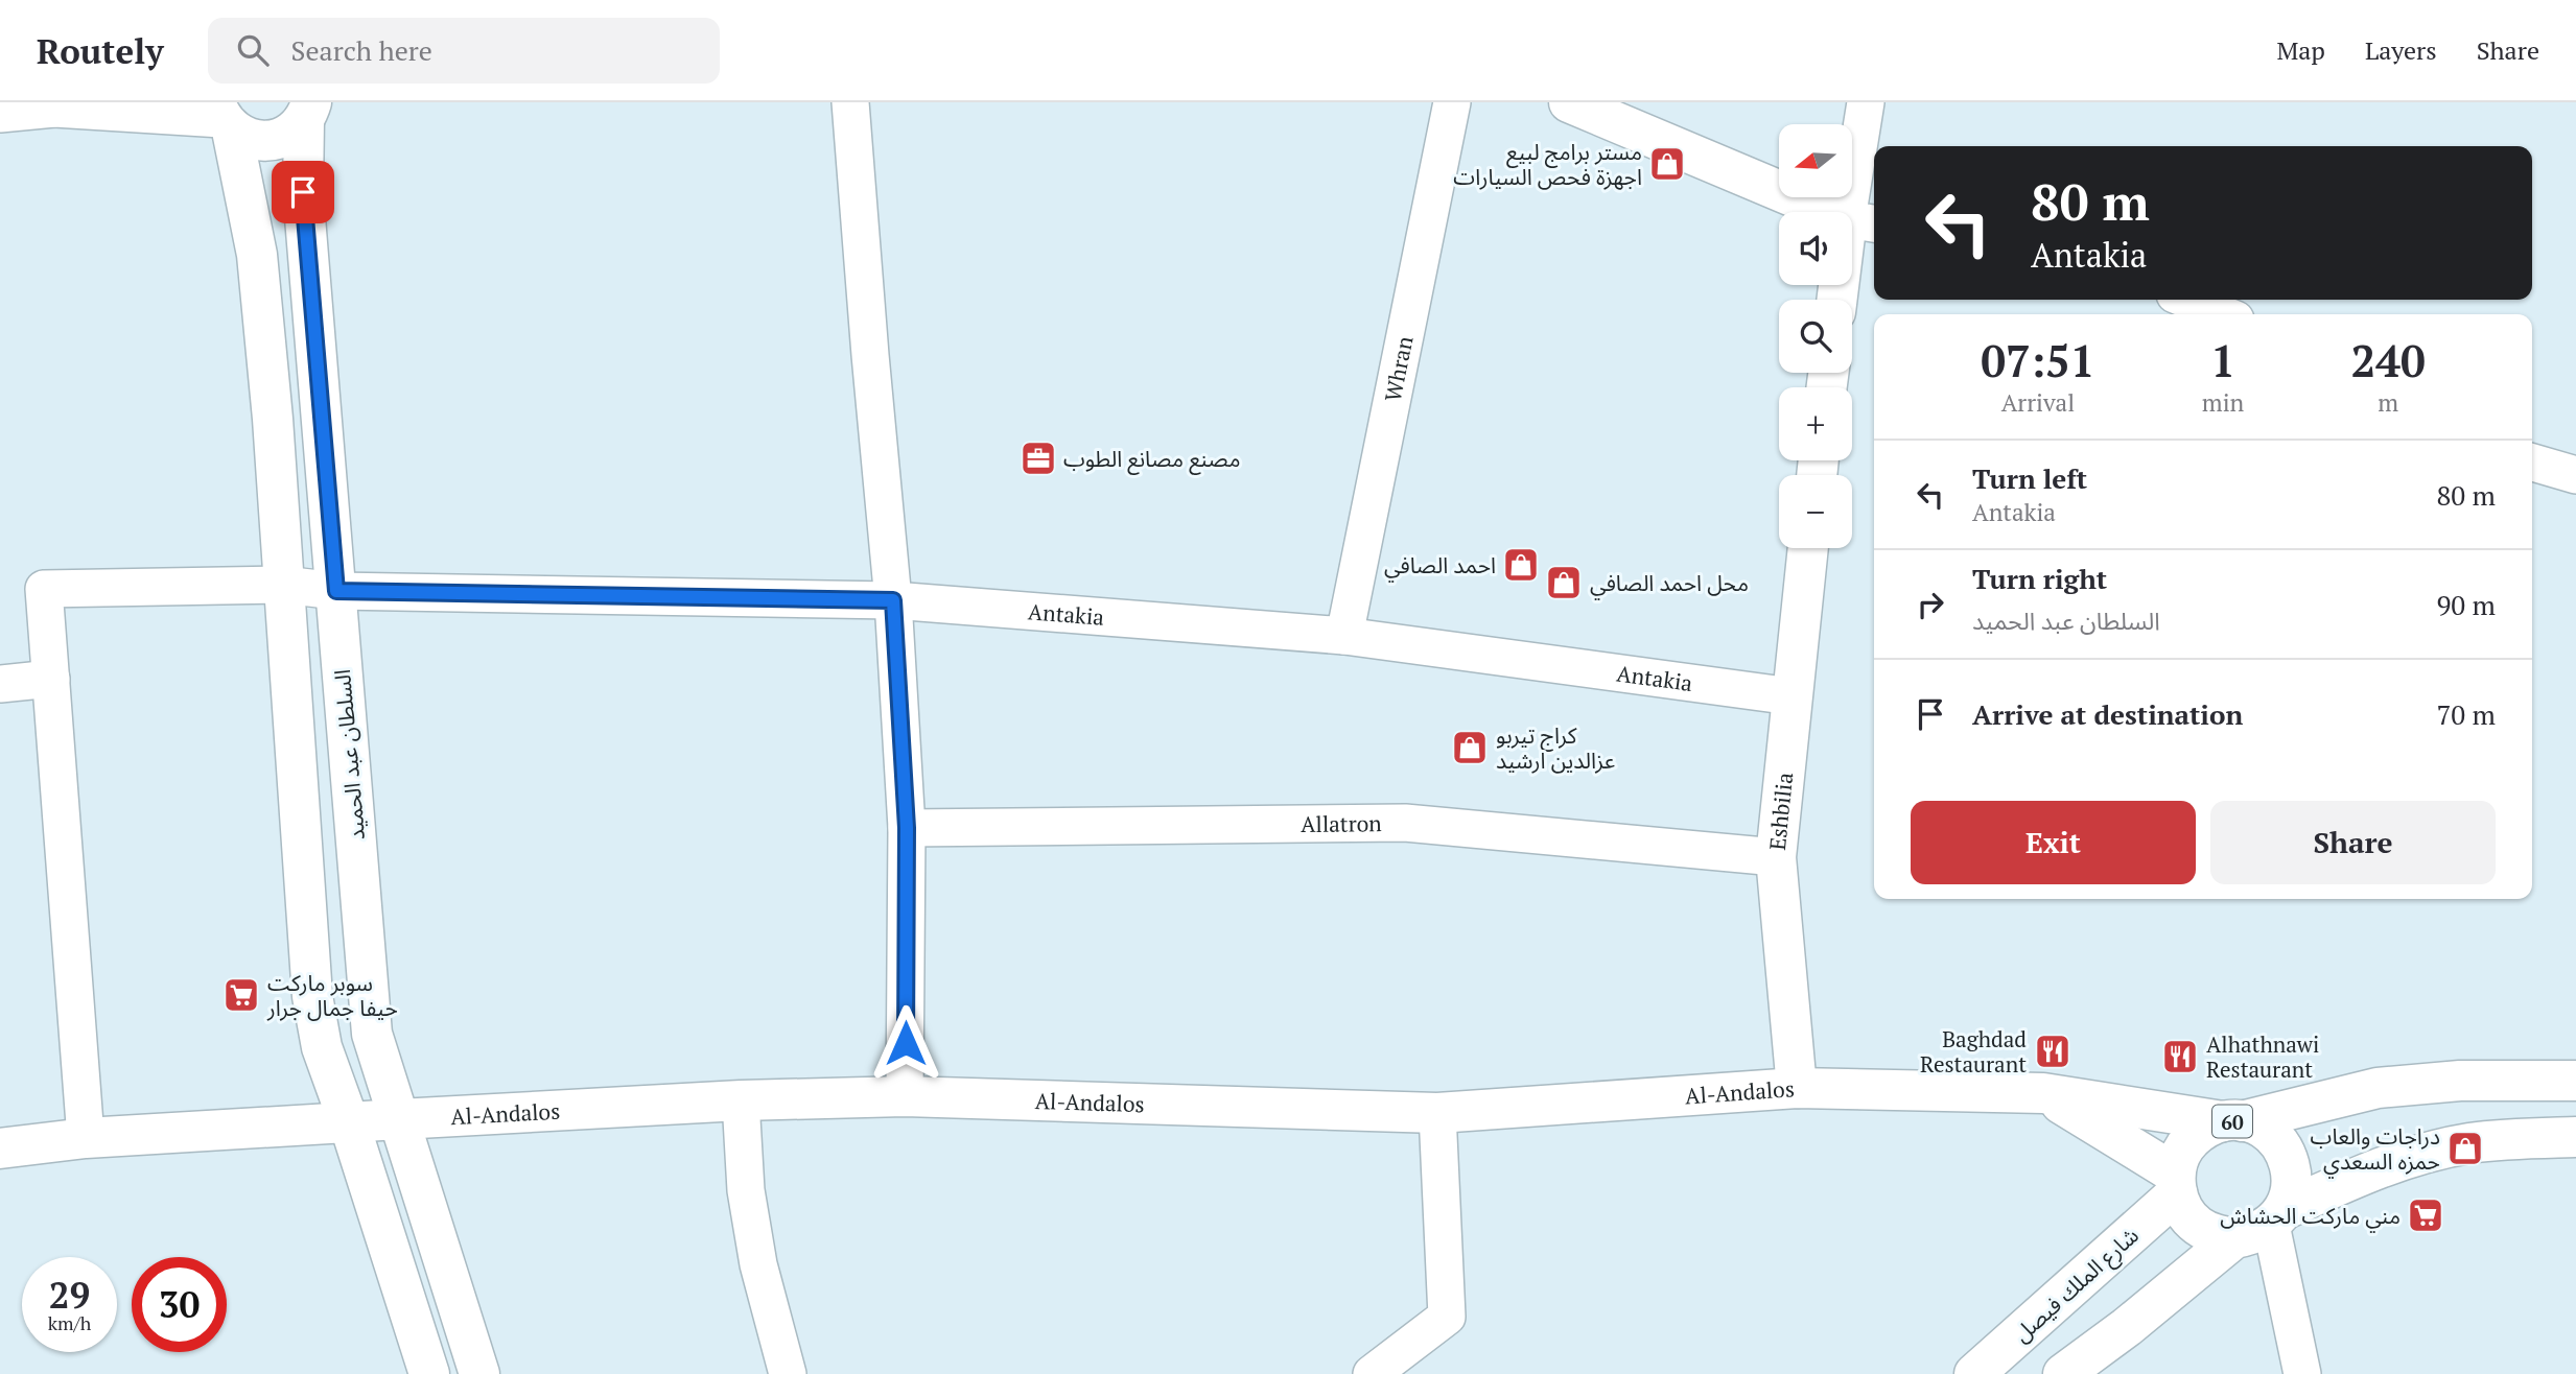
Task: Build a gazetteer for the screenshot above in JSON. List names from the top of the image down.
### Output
{
  "streets": {
    "main road": [
      "السلطان عبد الحميد",
      "Eshbilia",
      "Al-Andalos",
      "60",
      "شارع الملك فيصل"
    ],
    "street": ["Whran", "Antakia", "Allatron"]
  },
  "crossings": [
    ["Whran", "Antakia"],
    ["Antakia", "السلطان عبد الحميد"],
    ["Antakia", "Eshbilia"],
    ["السلطان عبد الحميد", "Al-Andalos"],
    ["Eshbilia", "Allatron"],
    ["Eshbilia", "Al-Andalos"],
    ["Al-Andalos", "60"],
    ["Al-Andalos", "شارع الملك فيصل"],
    ["60", "شارع الملك فيصل"]
  ],
  "places": {
    "shop": [
      "مستر برامج لبيع اجهزة فحص السيارات",
      "احمد الصافي",
      "محل احمد الصافي",
      "كراج تيربو عزالدين ارشيد",
      "دراجات والعاب حمزه السعدي"
    ],
    "office": ["مصنع مصانع الطوب"],
    "supermarket": ["سوبر ماركت حيفا جمال جرار", "مني ماركت الحشاش"],
    "restaurant": ["Baghdad Restaurant", "Alhathnawi Restaurant"]
  },
  "north": "left",
  "page": {
    "header": "Routely",
    "search": "Search here",
    "nav": ["Map", "Layers", "Share"],
    "map_buttons": ["+", "−"],
    "turn": ["80 m", "Antakia"],
    "eta": [
      "07:51",
      "Arrival",
      "1",
      "min",
      "240",
      "m"
    ],
    "list": [
      {
        "name": "Turn left",
        "note": "Antakia",
        "value": "80 m"
      },
      {
        "name": "Turn right",
        "note": "السلطان عبد الحميد",
        "value": "90 m"
      },
      {
        "name": "Arrive at destination",
        "value": "70 m"
      }
    ],
    "buttons": ["Exit", "Share"],
    "speed": "29 km/h",
    "limit": "30"
  }
}
